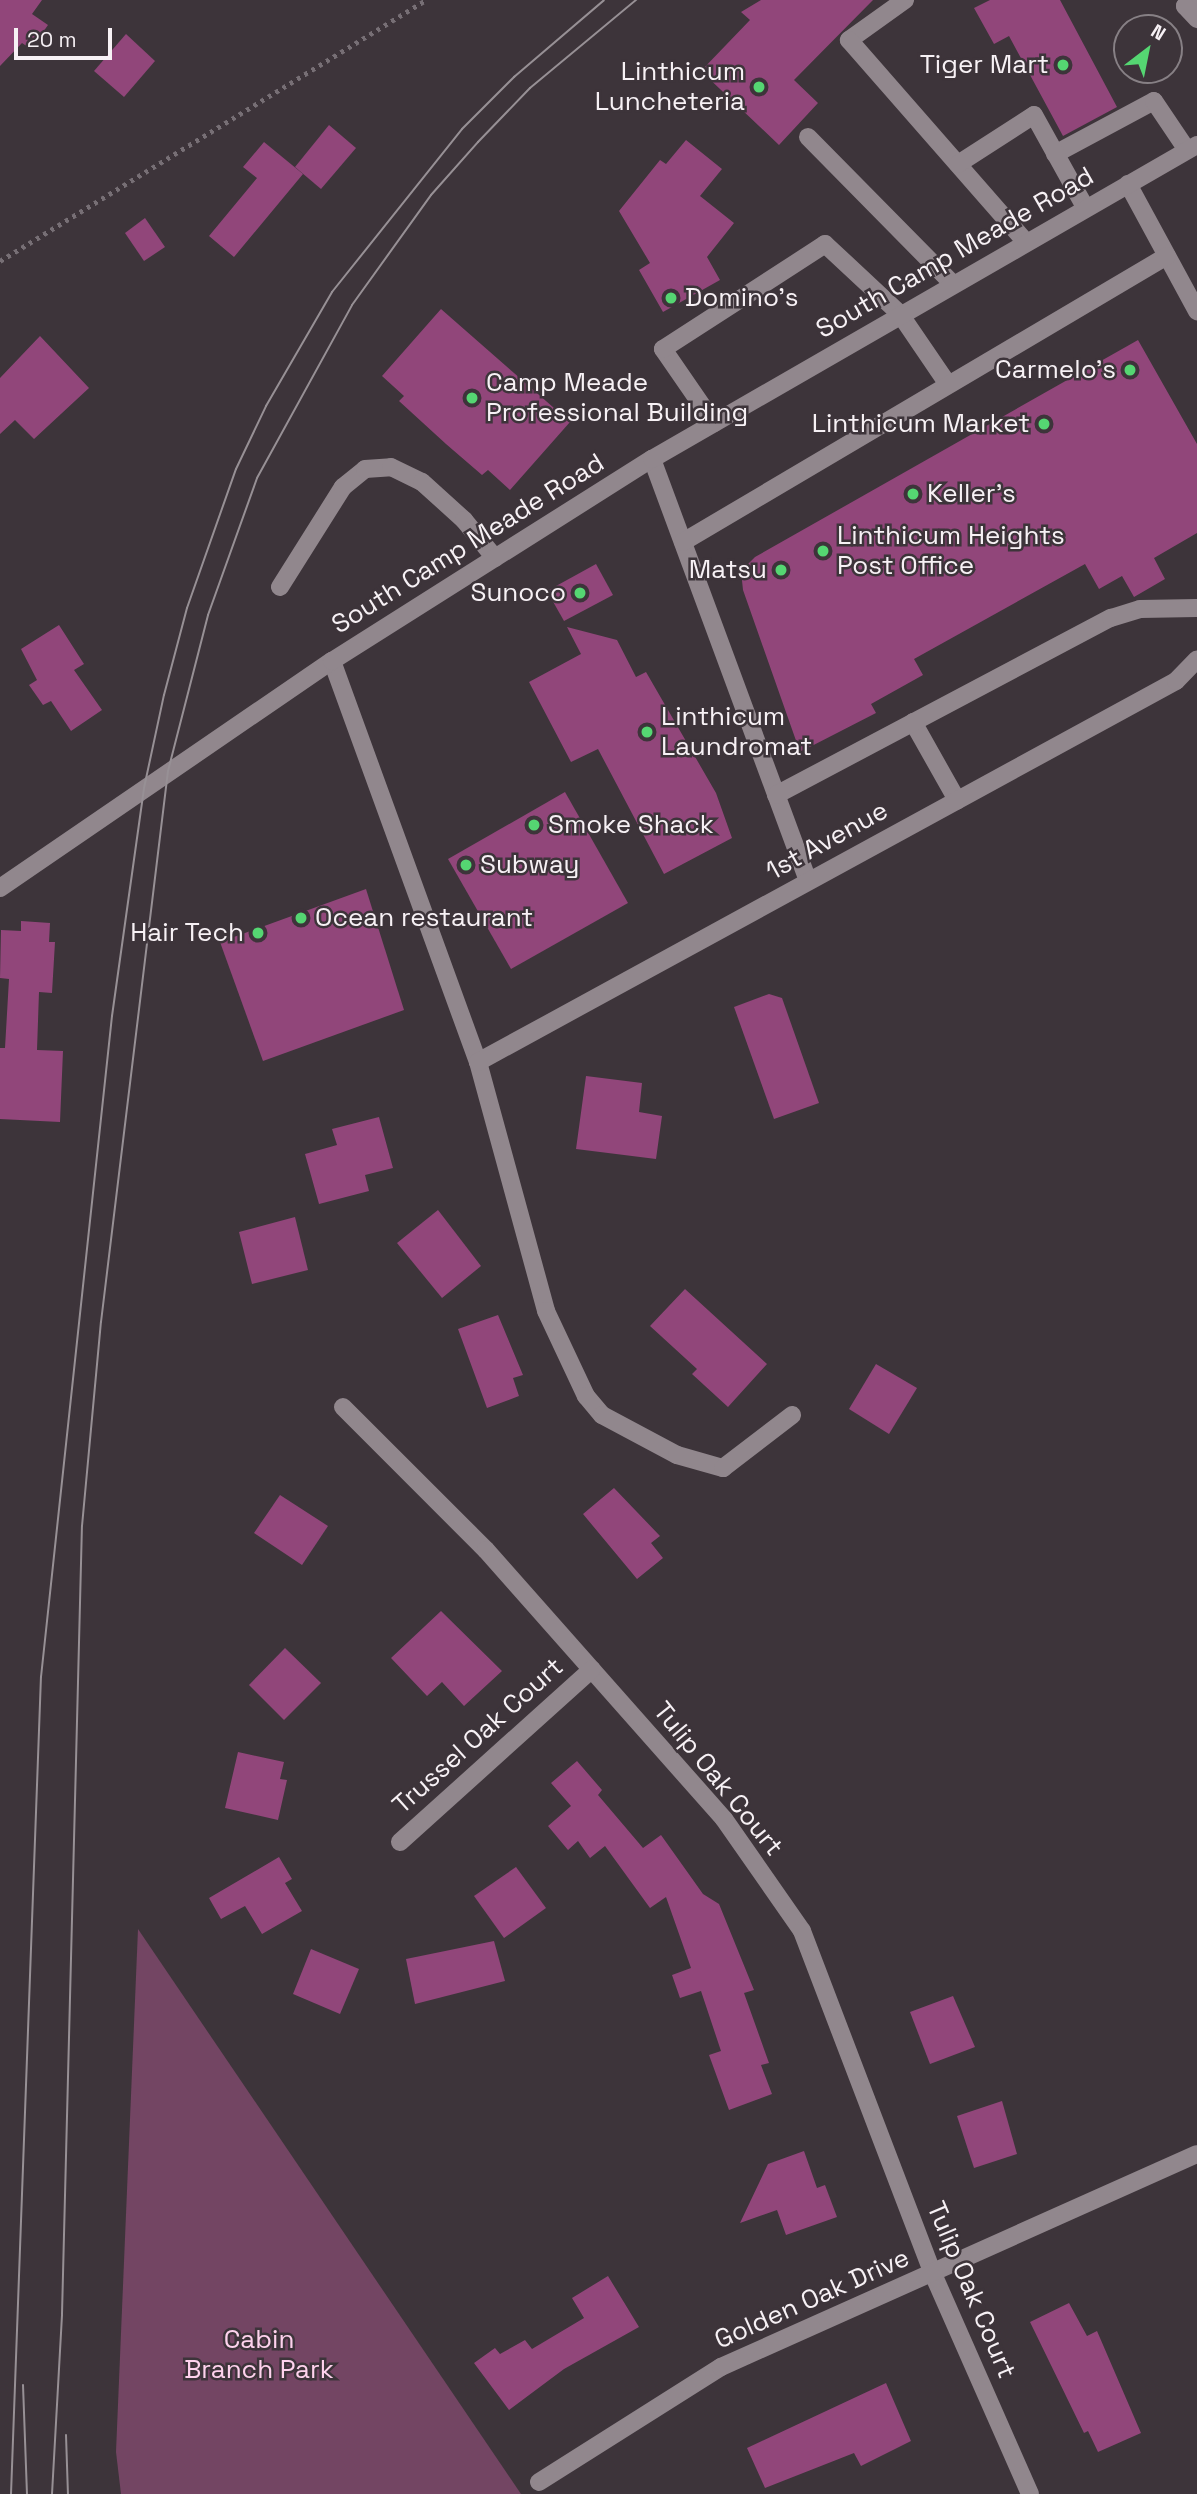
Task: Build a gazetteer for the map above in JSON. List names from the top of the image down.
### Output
{
  "streets": {
    "street": [
      "South Camp Meade Road",
      "1st Avenue",
      "Trussel Oak Court",
      "Tulip Oak Court",
      "Golden Oak Drive"
    ]
  },
  "crossings": [
    ["Trussel Oak Court", "Tulip Oak Court"],
    ["Tulip Oak Court", "Golden Oak Drive"]
  ],
  "parks": ["Cabin Branch Park"],
  "places": [
    "Tiger Mart",
    "Linthicum Luncheteria",
    "Domino's",
    "Carmelo's",
    "Camp Meade Professional Building",
    "Linthicum Market",
    "Keller's",
    "Linthicum Heights Post Office",
    "Matsu",
    "Sunoco",
    "Linthicum Laundromat",
    "Smoke Shack",
    "Subway",
    "Ocean restaurant",
    "Hair Tech"
  ],
  "scale_bar": "20 m",
  "north": "top right"
}
